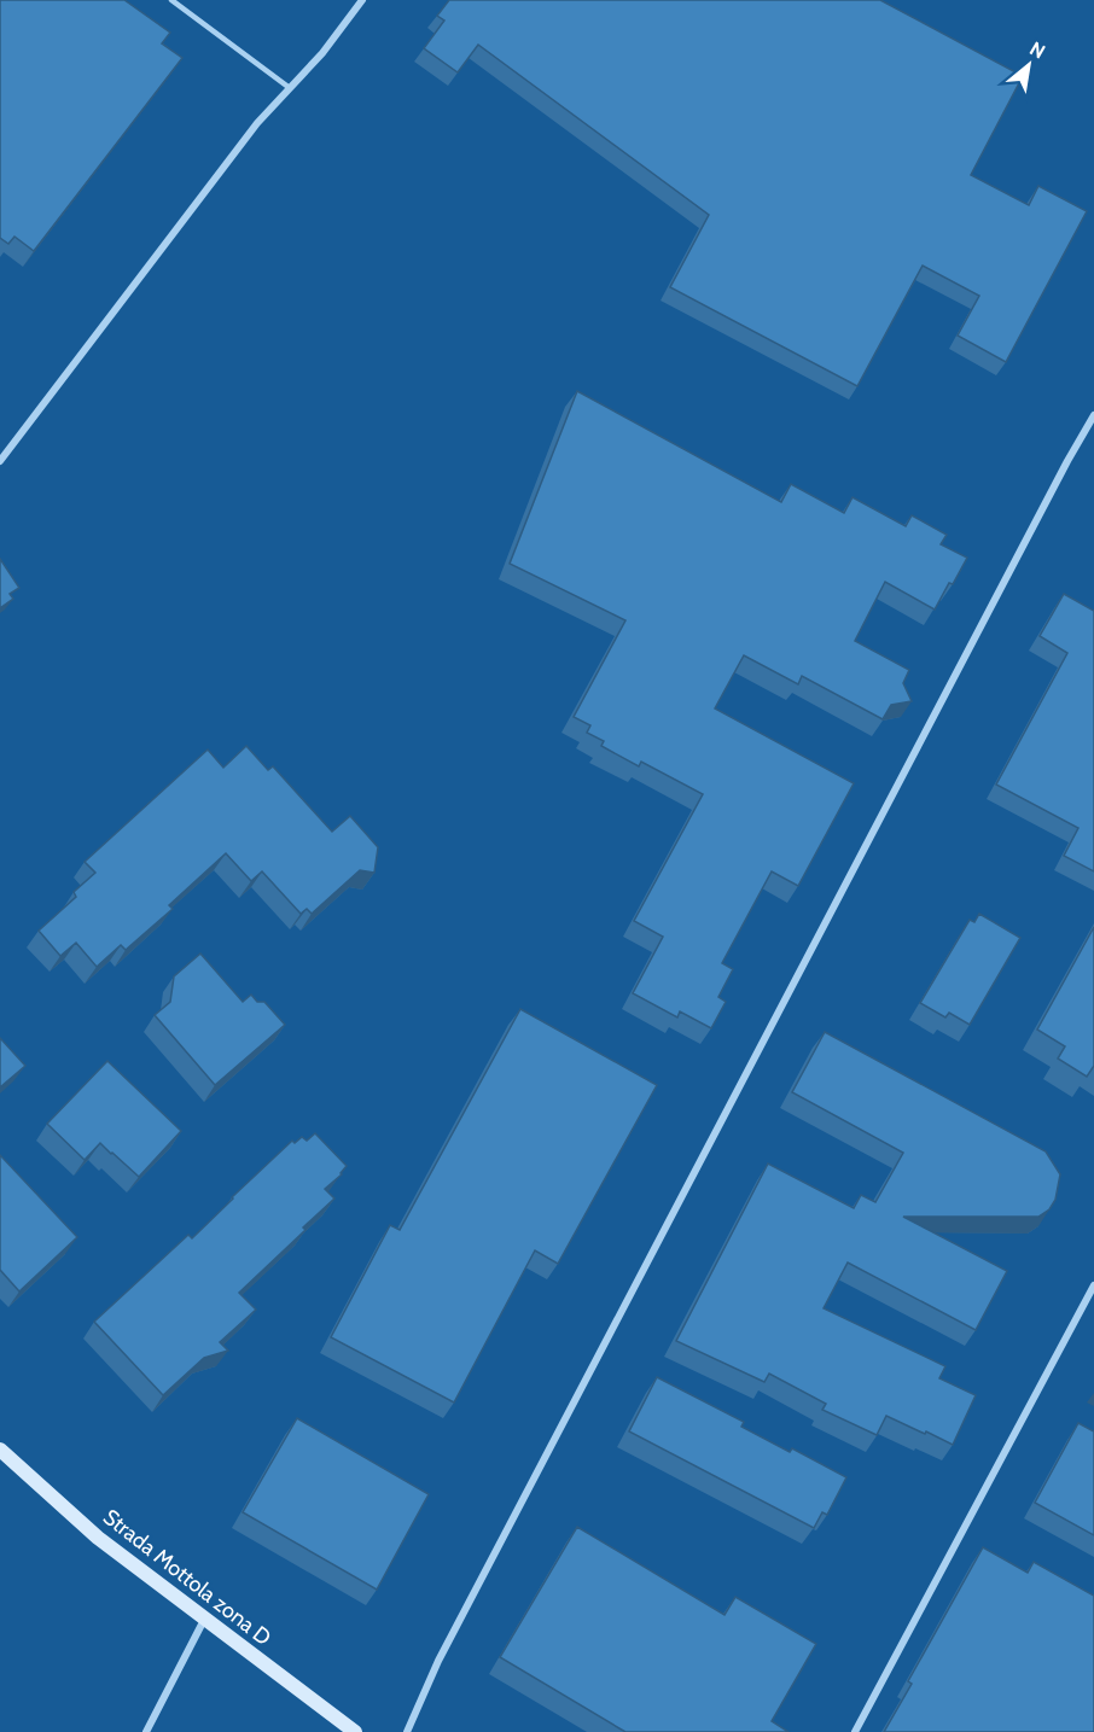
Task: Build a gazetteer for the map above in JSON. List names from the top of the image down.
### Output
{
  "streets": {
    "main road": ["Strada Mottola zona D"]
  },
  "north": "top right"
}
